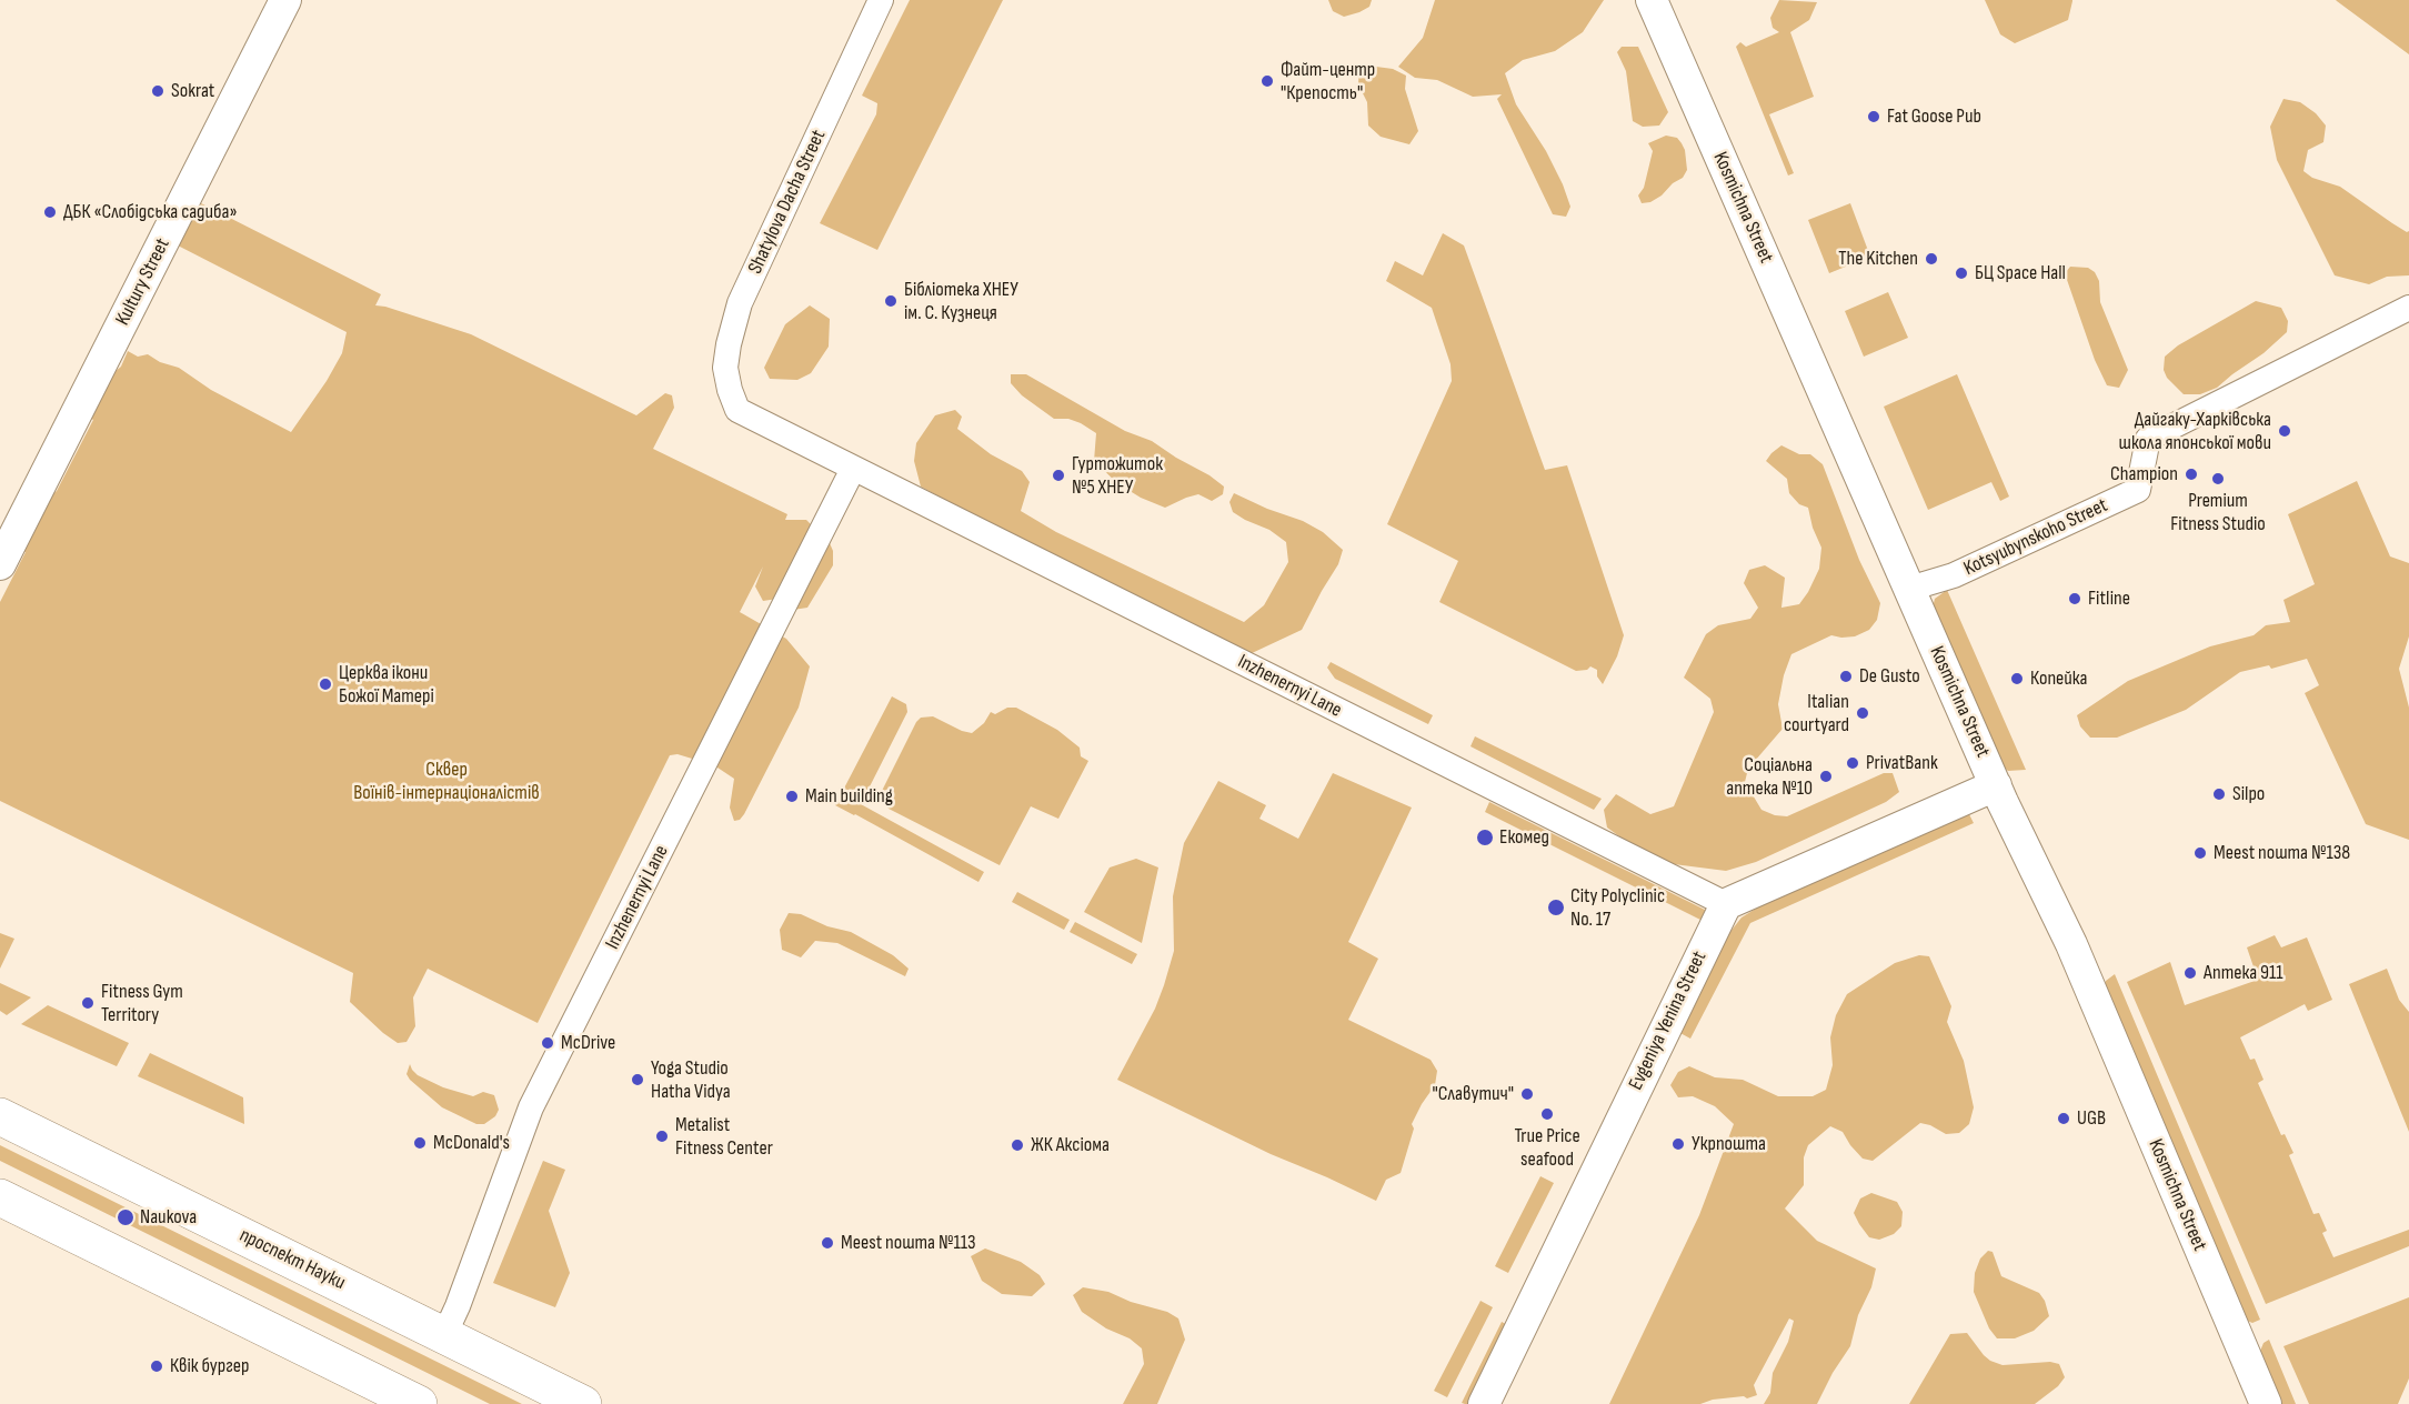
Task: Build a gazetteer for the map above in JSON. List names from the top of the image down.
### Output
{
  "streets": {
    "main road": ["проспект Науки"],
    "street": [
      "Shatylova Dacha Street",
      "Kosmichna Street",
      "Kultury Street",
      "Kotsyubynskoho Street",
      "Inzhenernyi Lane",
      "Evgeniya Yenina Street"
    ]
  },
  "crossings": [
    ["Shatylova Dacha Street", "Inzhenernyi Lane"],
    ["Kosmichna Street", "Kotsyubynskoho Street"],
    ["Inzhenernyi Lane", "Evgeniya Yenina Street"],
    ["Inzhenernyi Lane", "проспект Науки"]
  ],
  "parks": ["Сквер Воїнів-інтернаціоналістів"],
  "places": [
    "Файт-центр \"Крепость\"",
    "Sokrat",
    "Fat Goose Pub",
    "ДБК «Слобідська садиба»",
    "The Kitchen",
    "БЦ Space Hall",
    "Бібліотека ХНЕУ ім. С. Кузнеця",
    "Дайгаку-Харківська школа японської мови",
    "Champion",
    "Гуртожиток №5 ХНЕУ",
    "Premium Fitness Studio",
    "Fitline",
    "De Gusto",
    "Копейка",
    "Церква ікони Божої Матері",
    "Italian courtyard",
    "PrivatBank",
    "Соціальна аптека №10",
    "Silpo",
    "Main building",
    "Екомед",
    "Meest пошта №138",
    "City Polyclinic No. 17",
    "Аптека 911",
    "Fitness Gym Territory",
    "McDrive",
    "Yoga Studio Hatha Vidya",
    "\"Славутич\"",
    "True Price seafood",
    "UGB",
    "Metalist Fitness Center",
    "McDonald's",
    "Укрпошта",
    "ЖК Аксіома",
    "Naukova",
    "Meest пошта №113",
    "Квік бургер"
  ]
}
